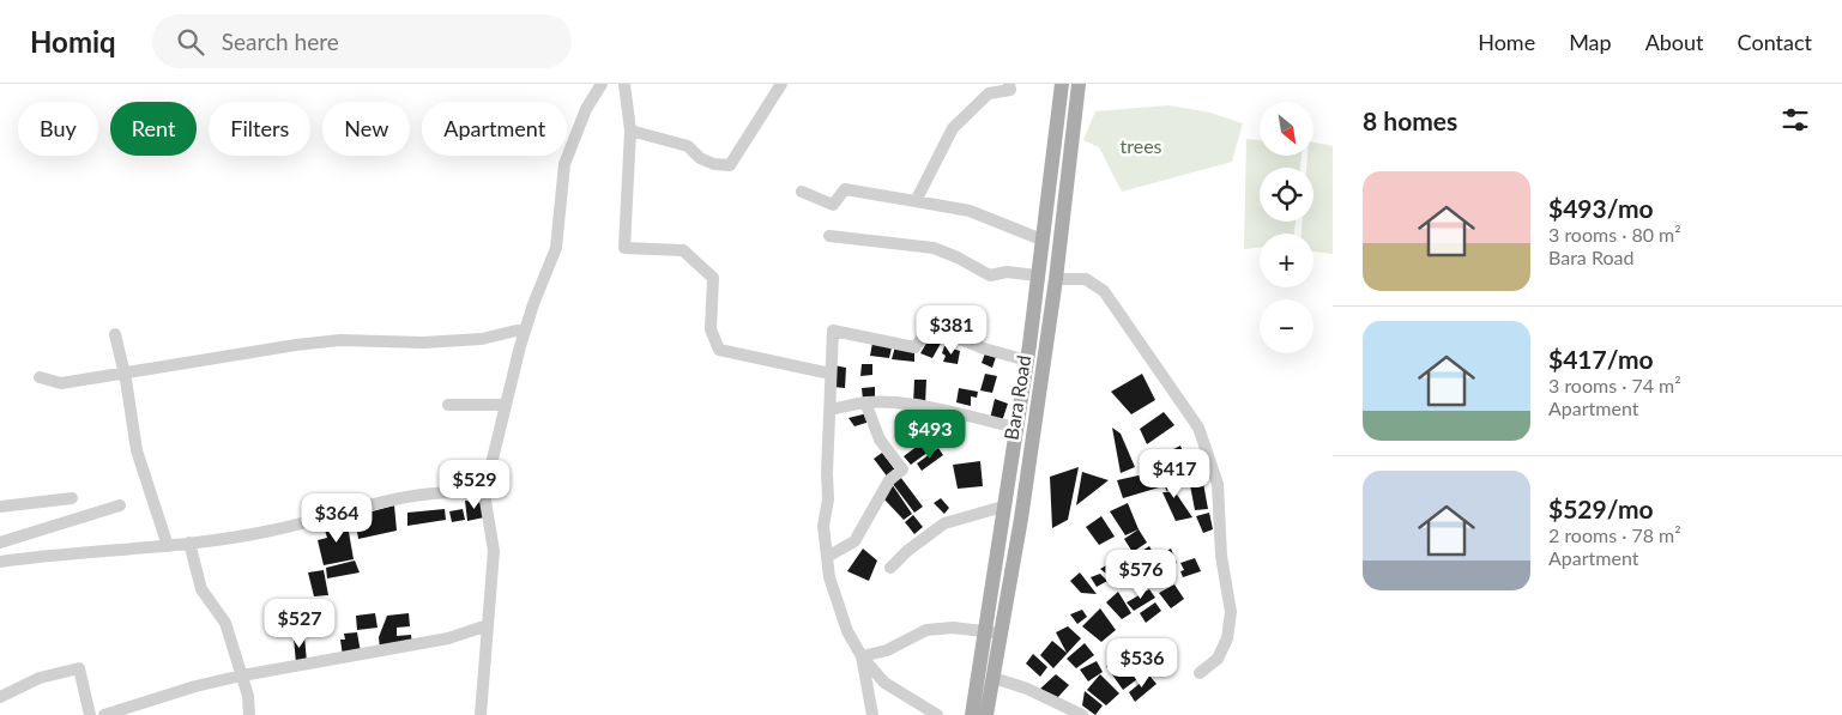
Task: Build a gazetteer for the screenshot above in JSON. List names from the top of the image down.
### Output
{
  "streets": {
    "main road": ["Bara Road"]
  },
  "parks": ["trees"],
  "north": "bottom right",
  "page": {
    "header": "Homiq",
    "search": "Search here",
    "nav": [
      "Home",
      "Map",
      "About",
      "Contact"
    ],
    "heading": "8 homes",
    "map_buttons": ["+", "−"],
    "chip": [
      "Buy",
      "Rent",
      "Filters",
      "New",
      "Apartment"
    ],
    "list": [
      {
        "name": "$493/mo",
        "note": "3 rooms · 80 m² · Bara Road"
      },
      {
        "name": "$417/mo",
        "note": "3 rooms · 74 m² · Apartment"
      },
      {
        "name": "$529/mo",
        "note": "2 rooms · 78 m² · Apartment"
      }
    ],
    "price": [
      "$381",
      "$493",
      "$417",
      "$529",
      "$364",
      "$576",
      "$527",
      "$536"
    ]
  }
}
